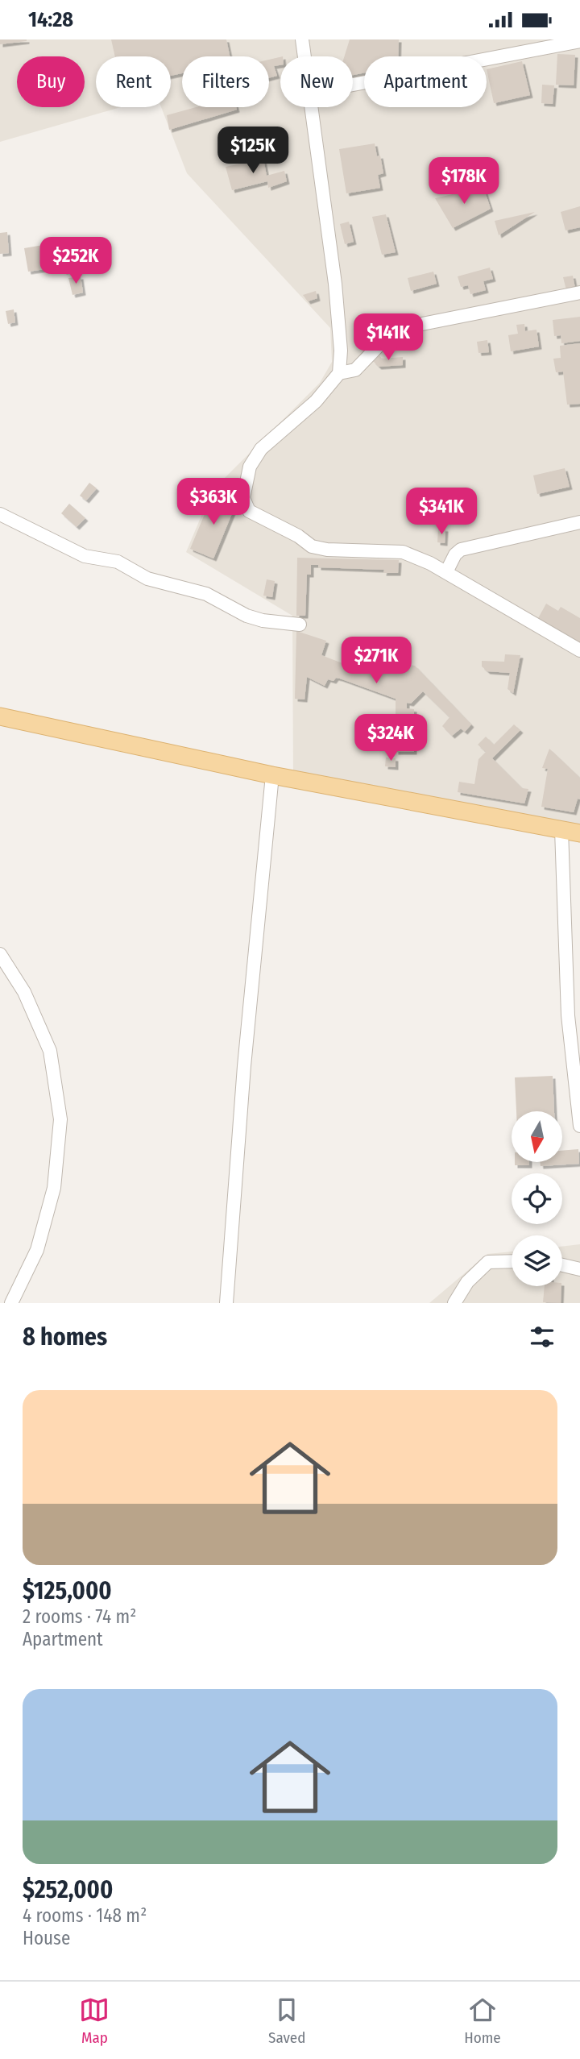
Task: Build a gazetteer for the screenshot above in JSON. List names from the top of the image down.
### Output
{
  "north": "bottom",
  "page": {
    "status": "14:28",
    "chip": [
      "Buy",
      "Rent",
      "Filters",
      "New",
      "Apartment"
    ],
    "price": [
      "$125K",
      "$178K",
      "$252K",
      "$141K",
      "$363K",
      "$341K",
      "$271K",
      "$324K"
    ],
    "heading": "8 homes",
    "list": [
      {
        "name": "$125,000",
        "note": "2 rooms · 74 m² · Apartment"
      },
      {
        "name": "$252,000",
        "note": "4 rooms · 148 m² · House"
      }
    ],
    "tabs": ["Map", "Saved", "Home"]
  }
}
